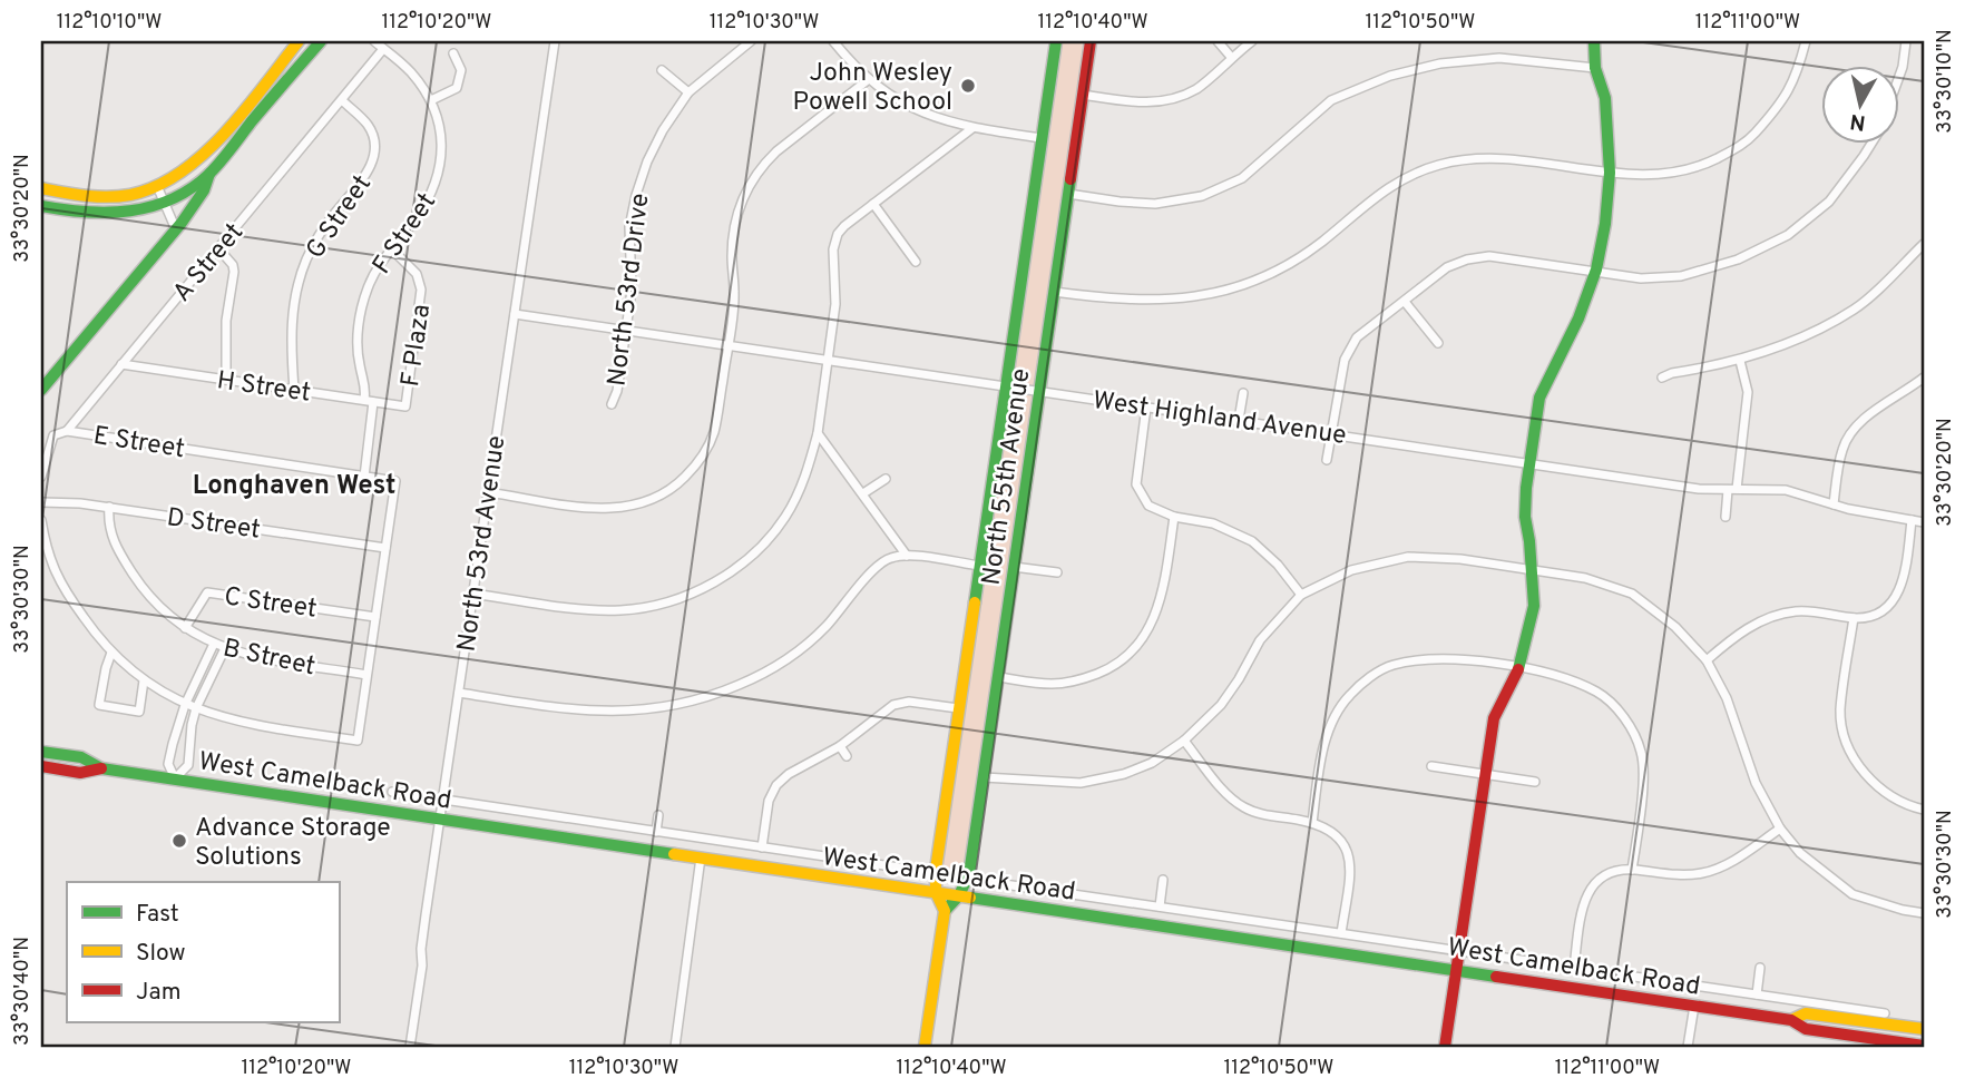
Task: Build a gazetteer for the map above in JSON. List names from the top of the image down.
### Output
{
  "streets": {
    "street": [
      "G Street",
      "F Street",
      "A Street",
      "North 53rd Drive",
      "F Plaza",
      "H Street",
      "West Highland Avenue",
      "E Street",
      "North 55th Avenue",
      "D Street",
      "North 53rd Avenue",
      "C Street",
      "B Street",
      "West Camelback Road"
    ]
  },
  "crossings": [
    ["G Street", "A Street"],
    ["G Street", "H Street"],
    ["F Street", "A Street"],
    ["F Street", "F Plaza"],
    ["F Street", "H Street"],
    ["F Street", "E Street"],
    ["A Street", "H Street"],
    ["A Street", "E Street"],
    ["North 53rd Drive", "West Highland Avenue"],
    ["F Plaza", "H Street"],
    ["West Highland Avenue", "North 55th Avenue"],
    ["West Highland Avenue", "North 53rd Avenue"],
    ["E Street", "D Street"],
    ["North 55th Avenue", "West Camelback Road"],
    ["D Street", "B Street"],
    ["North 53rd Avenue", "West Camelback Road"],
    ["C Street", "B Street"]
  ],
  "districts": ["Longhaven West"],
  "places": ["John Wesley Powell School", "Advance Storage Solutions"],
  "legend": ["Fast", "Slow", "Jam"],
  "north": "bottom",
  "coordinates": [
    "112°10'10\"W",
    "112°10'20\"W",
    "112°10'30\"W",
    "112°10'40\"W",
    "112°10'50\"W",
    "112°11'00\"W",
    "33°30'10\"N",
    "33°30'20\"N",
    "33°30'30\"N",
    "33°30'40\"N"
  ]
}
